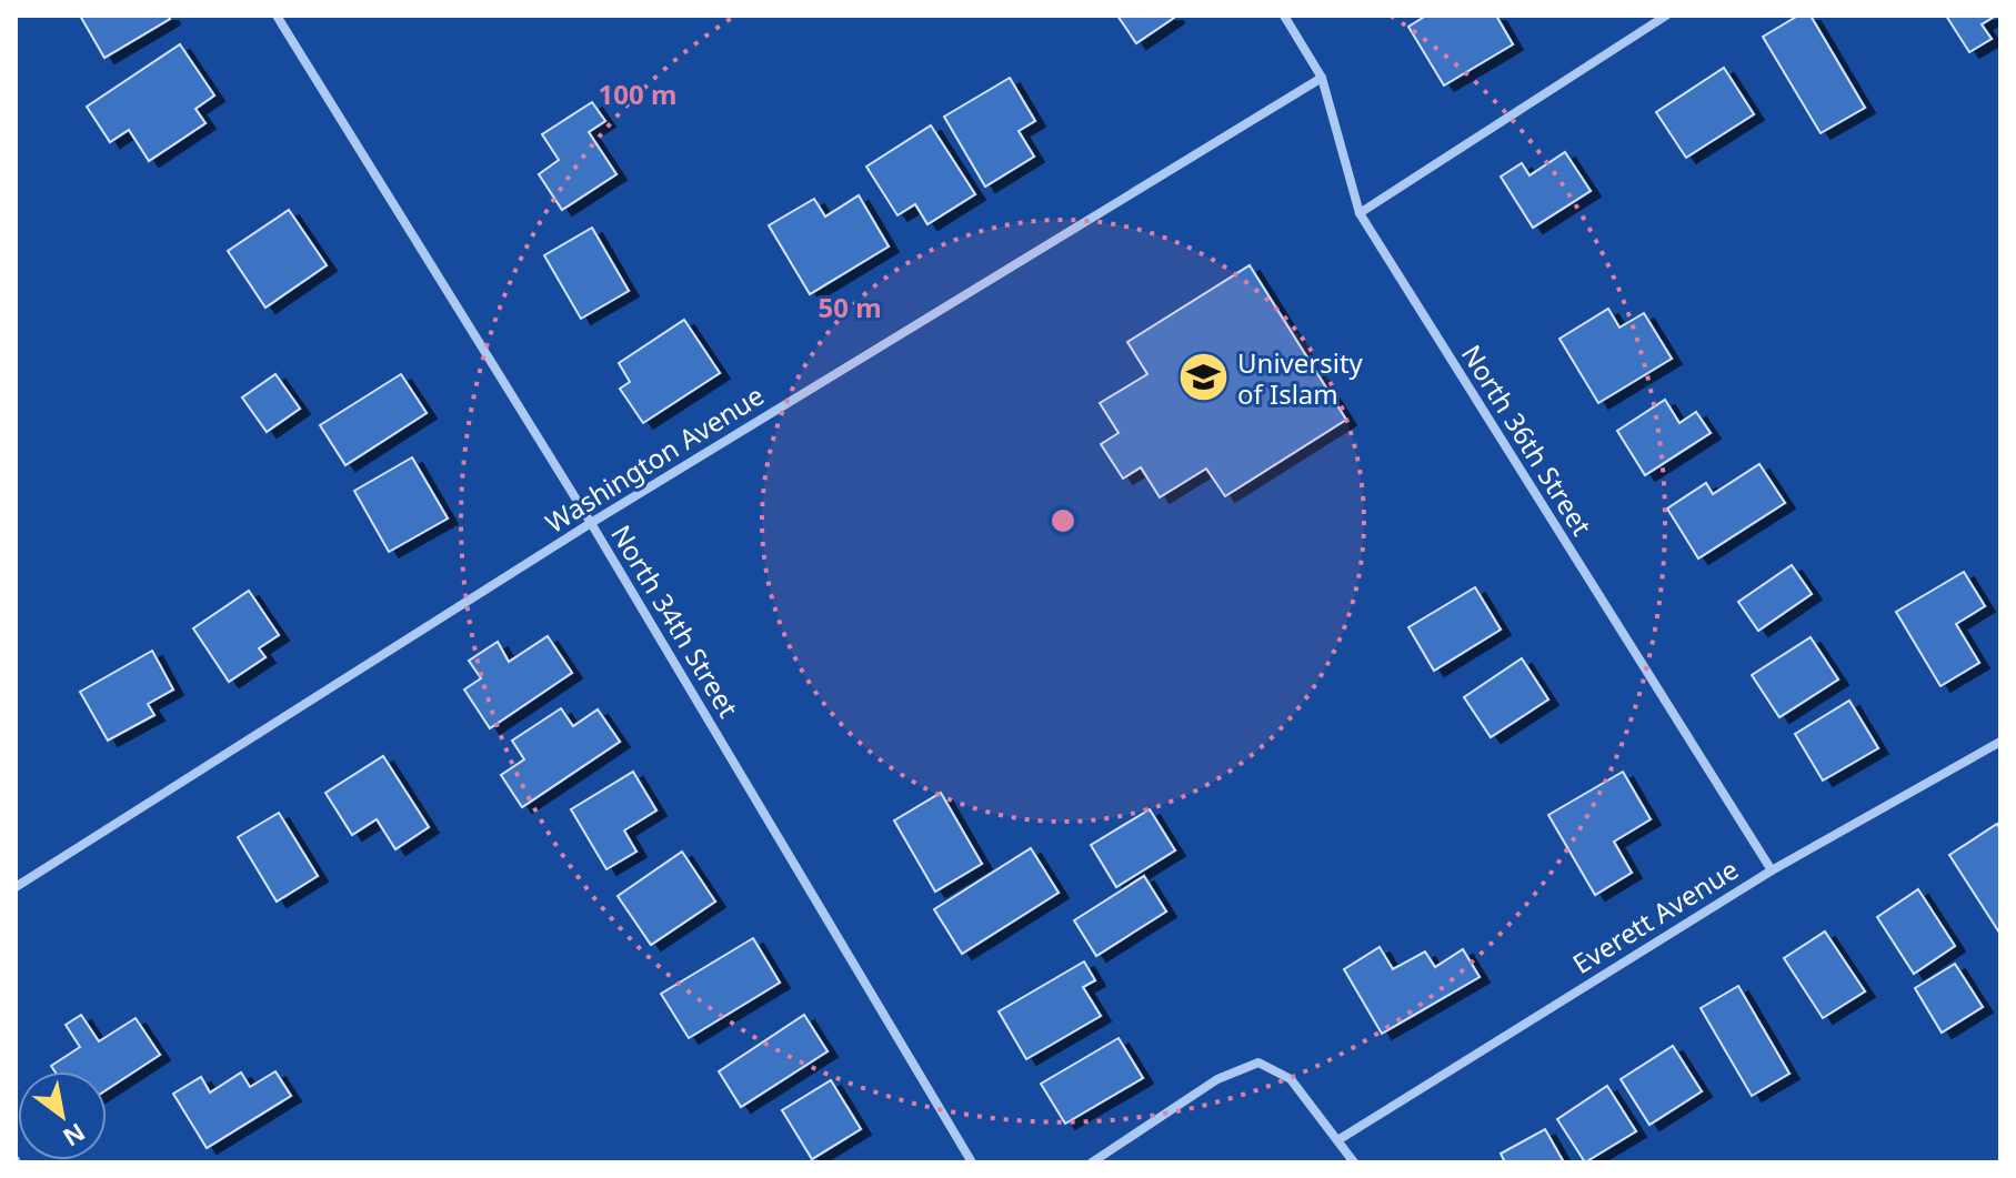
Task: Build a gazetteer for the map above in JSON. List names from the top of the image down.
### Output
{
  "streets": {
    "street": [
      "North 36th Street",
      "Washington Avenue",
      "North 34th Street",
      "Everett Avenue"
    ]
  },
  "crossings": [
    ["North 36th Street", "Washington Avenue"],
    ["North 36th Street", "Everett Avenue"],
    ["Washington Avenue", "North 34th Street"]
  ],
  "places": {
    "school or university": ["University of Islam"]
  },
  "north": "bottom right",
  "rings": ["100 m", "50 m"]
}
